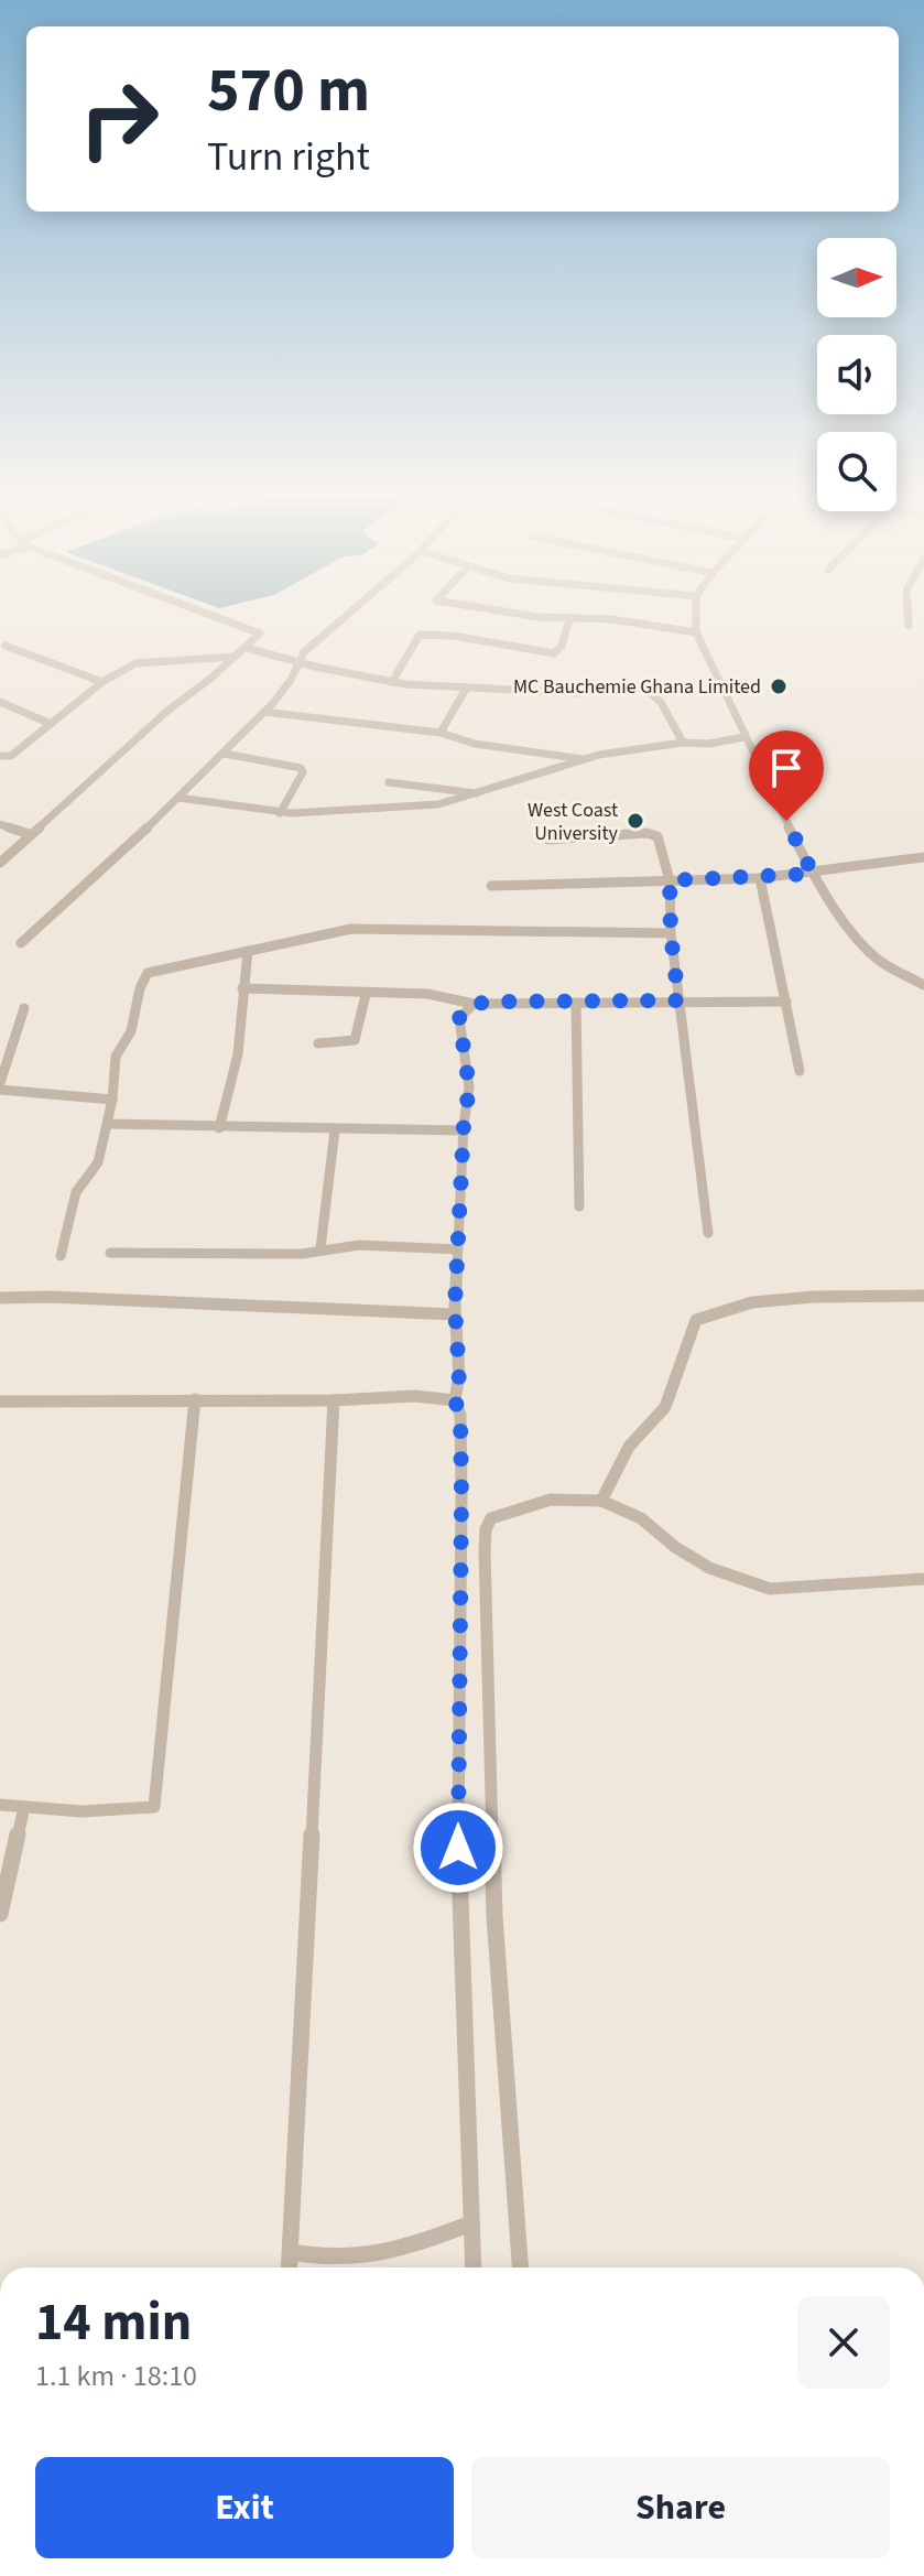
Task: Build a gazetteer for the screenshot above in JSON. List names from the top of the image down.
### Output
{
  "places": ["MC Bauchemie Ghana Limited", "West Coast University"],
  "north": "right",
  "page": {
    "turn": ["570 m", "Turn right"],
    "heading": ["14 min", "1.1 km · 18:10"],
    "buttons": ["Exit", "Share"]
  }
}
